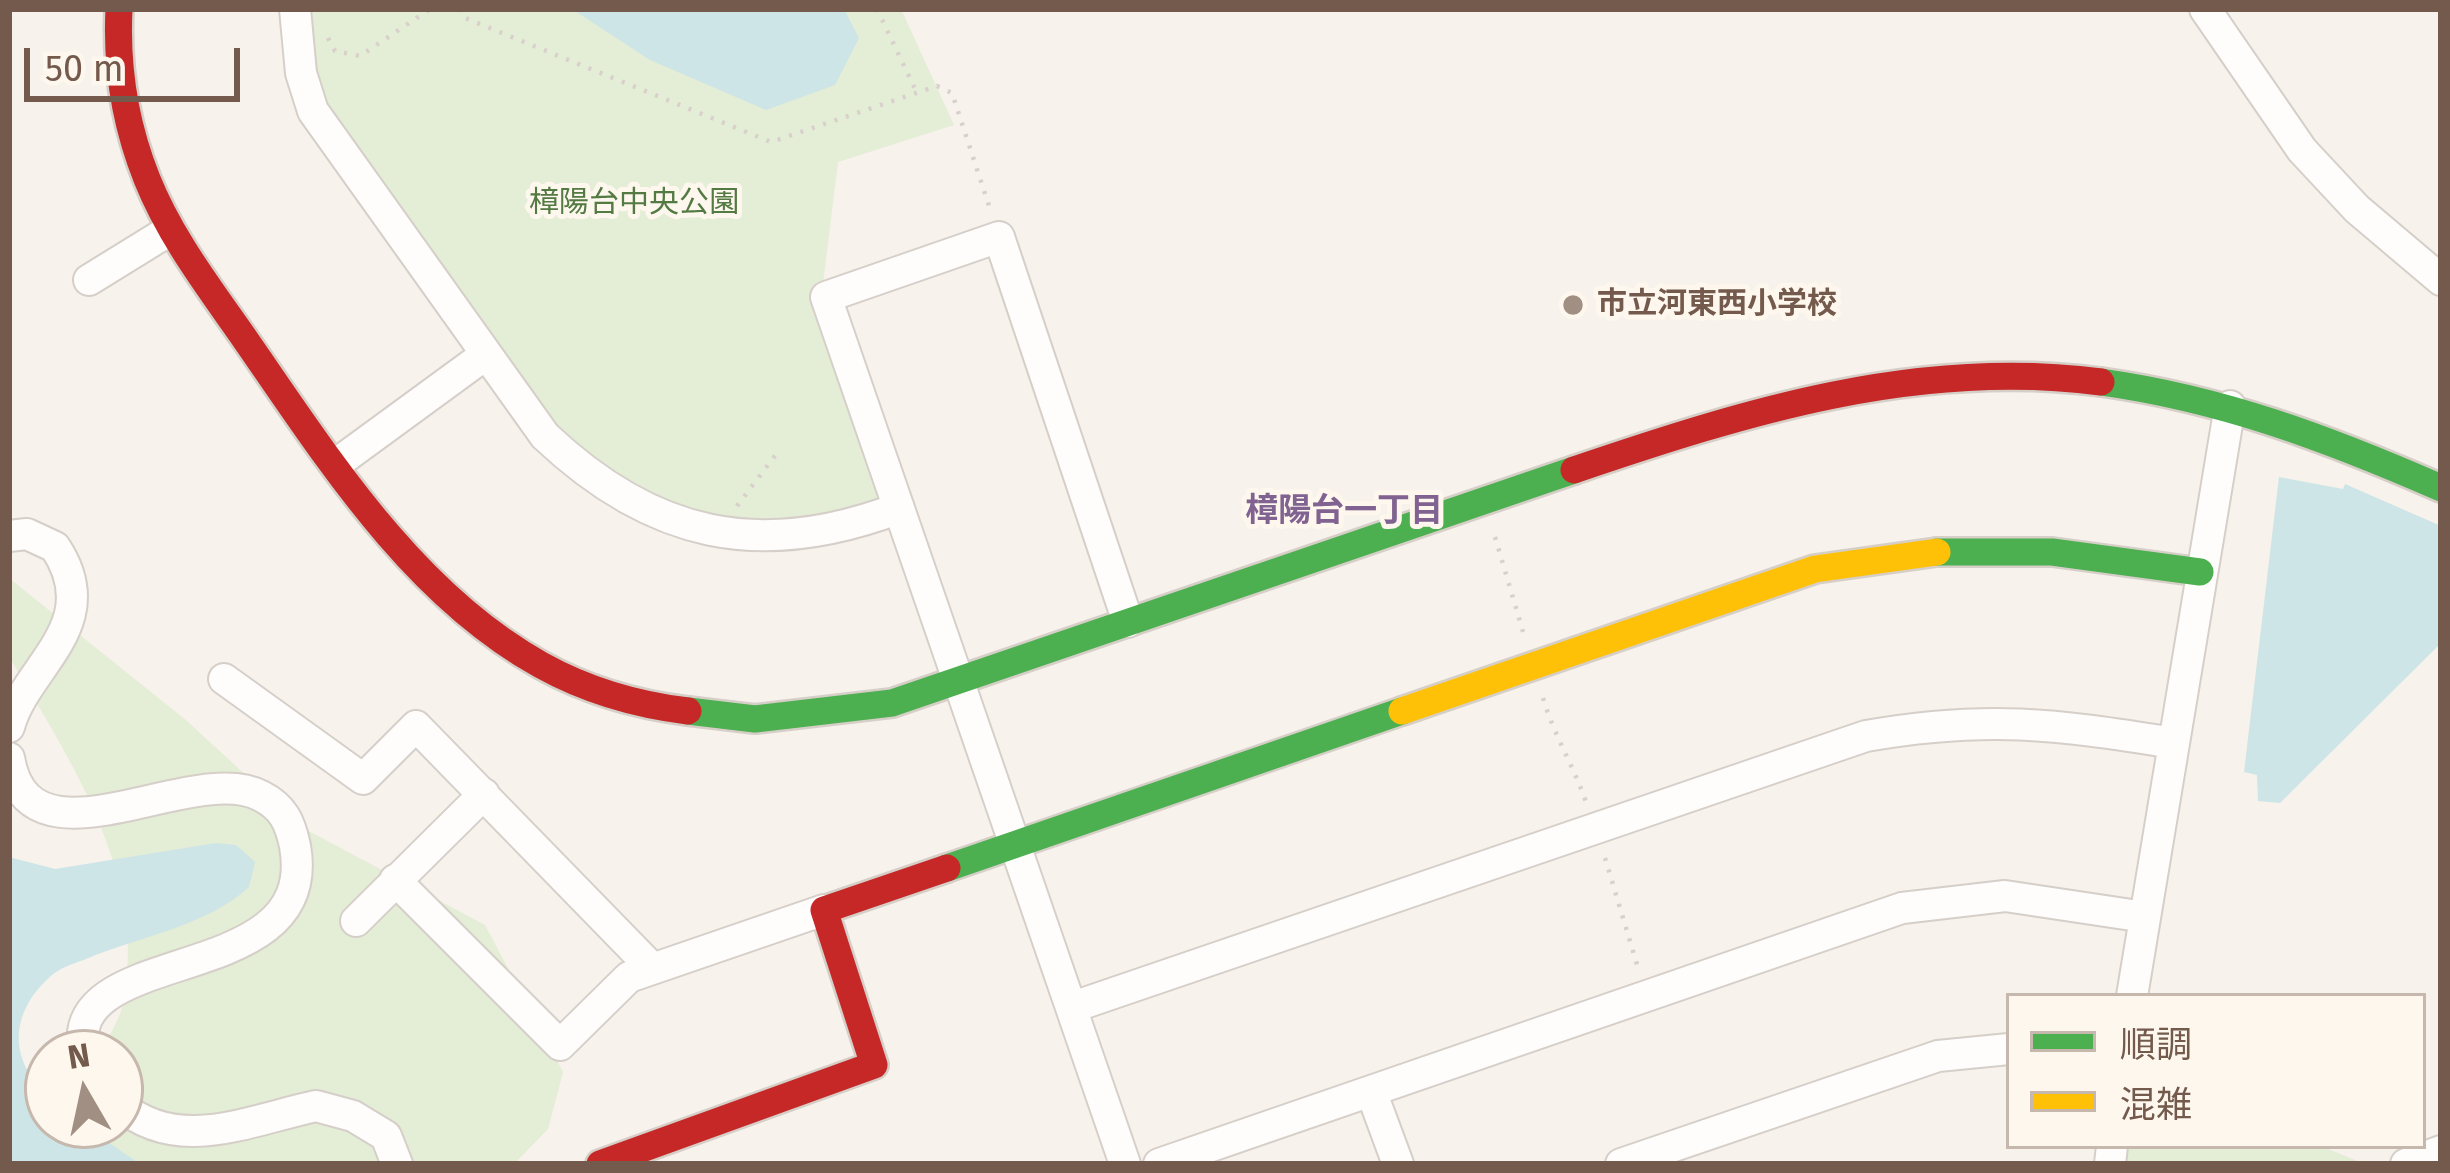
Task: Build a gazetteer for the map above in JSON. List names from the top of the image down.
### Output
{
  "districts": ["樟陽台一丁目"],
  "parks": ["樟陽台中央公園"],
  "places": ["市立河東西小学校"],
  "legend": ["順調", "混雑"],
  "scale_bar": "50 m",
  "north": "top"
}
